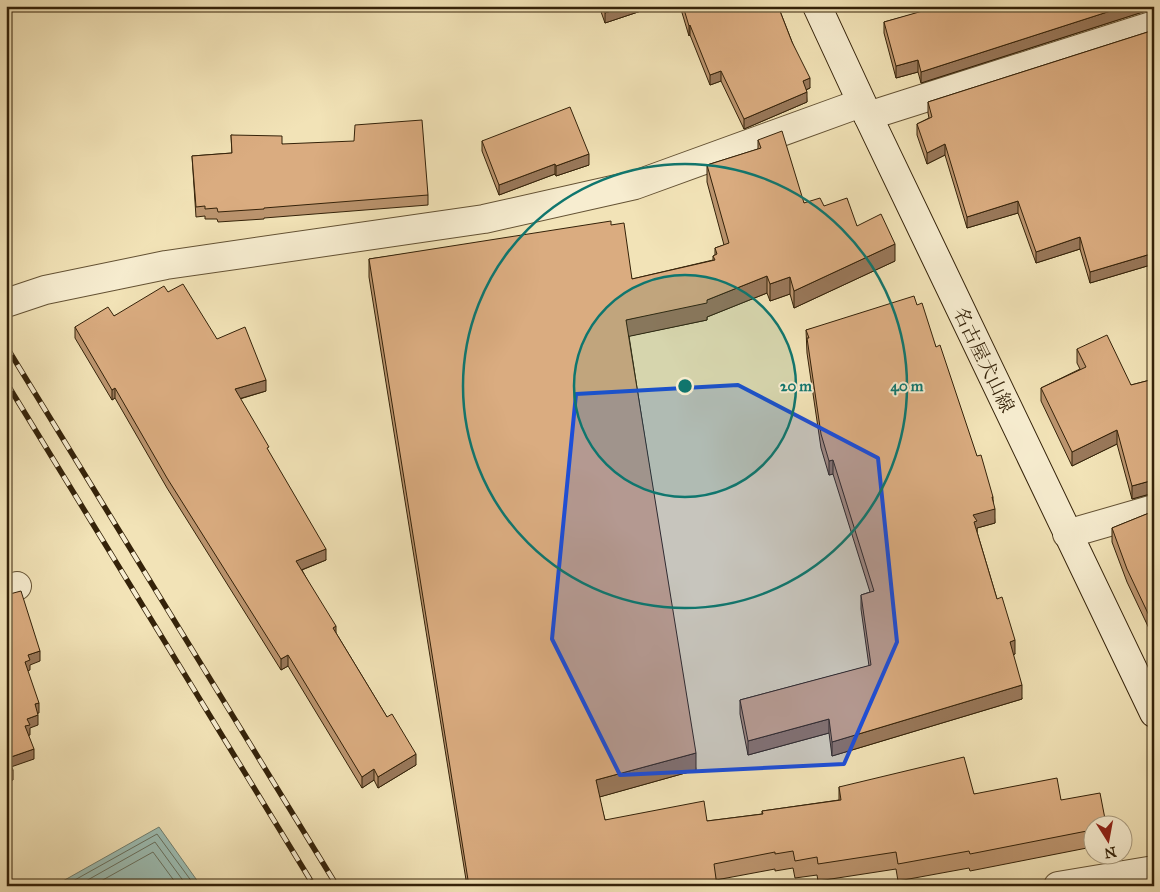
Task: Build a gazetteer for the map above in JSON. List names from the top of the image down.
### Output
{
  "streets": {
    "street": ["名古屋犬山線"]
  },
  "north": "bottom",
  "rings": ["20 m", "40 m"]
}
